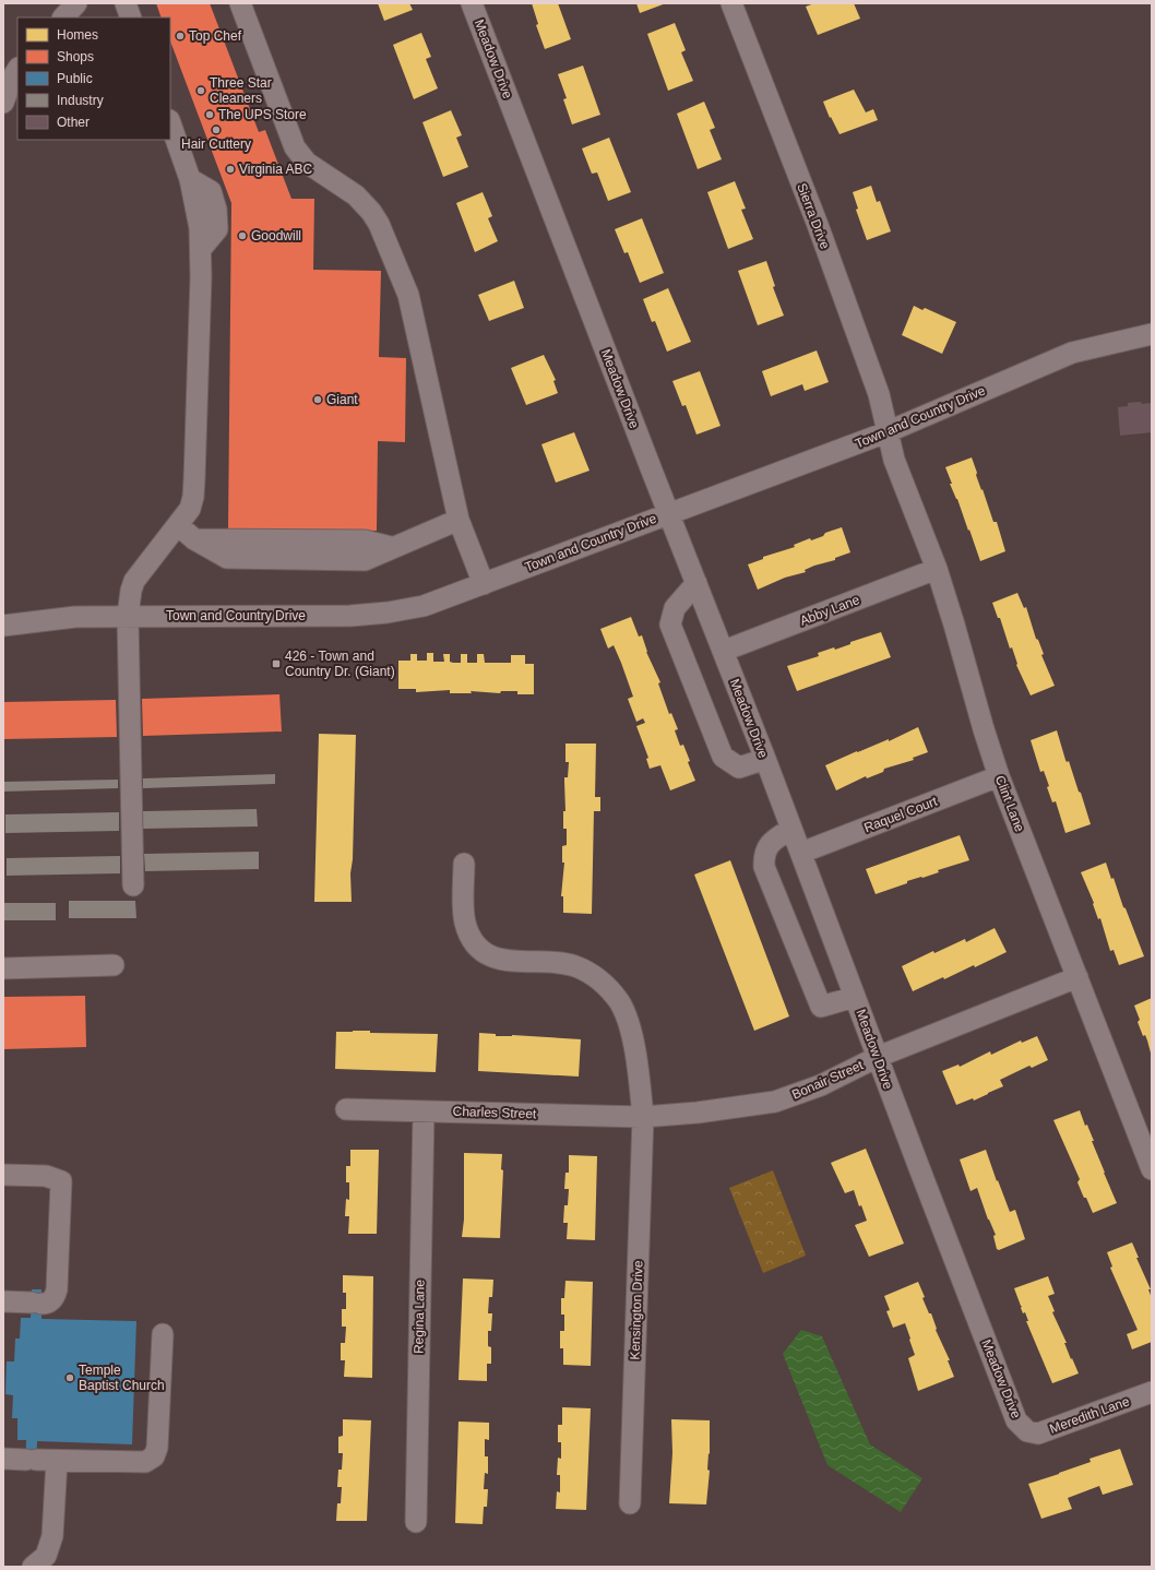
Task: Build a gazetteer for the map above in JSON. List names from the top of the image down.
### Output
{
  "streets": {
    "street": [
      "Meadow Drive",
      "Sierra Drive",
      "Town and Country Drive",
      "Abby Lane",
      "Clint Lane",
      "Raquel Court",
      "Bonair Street",
      "Charles Street",
      "Kensington Drive",
      "Regina Lane",
      "Meredith Lane"
    ]
  },
  "crossings": [
    ["Meadow Drive", "Town and Country Drive"],
    ["Meadow Drive", "Abby Lane"],
    ["Meadow Drive", "Raquel Court"],
    ["Meadow Drive", "Bonair Street"],
    ["Meadow Drive", "Meredith Lane"],
    ["Sierra Drive", "Town and Country Drive"],
    ["Sierra Drive", "Clint Lane"],
    ["Town and Country Drive", "Clint Lane"],
    ["Abby Lane", "Clint Lane"],
    ["Clint Lane", "Raquel Court"],
    ["Clint Lane", "Bonair Street"],
    ["Bonair Street", "Charles Street"],
    ["Bonair Street", "Kensington Drive"],
    ["Charles Street", "Kensington Drive"],
    ["Charles Street", "Regina Lane"]
  ],
  "places": {
    "other": [
      "Top Chef",
      "Three Star Cleaners",
      "The UPS Store",
      "Hair Cuttery",
      "Virginia ABC",
      "Goodwill",
      "Giant",
      "Temple Baptist Church"
    ],
    "transit": ["426 - Town and Country Dr. (Giant)"]
  },
  "legend": [
    "Homes",
    "Shops",
    "Public",
    "Industry",
    "Other"
  ]
}
